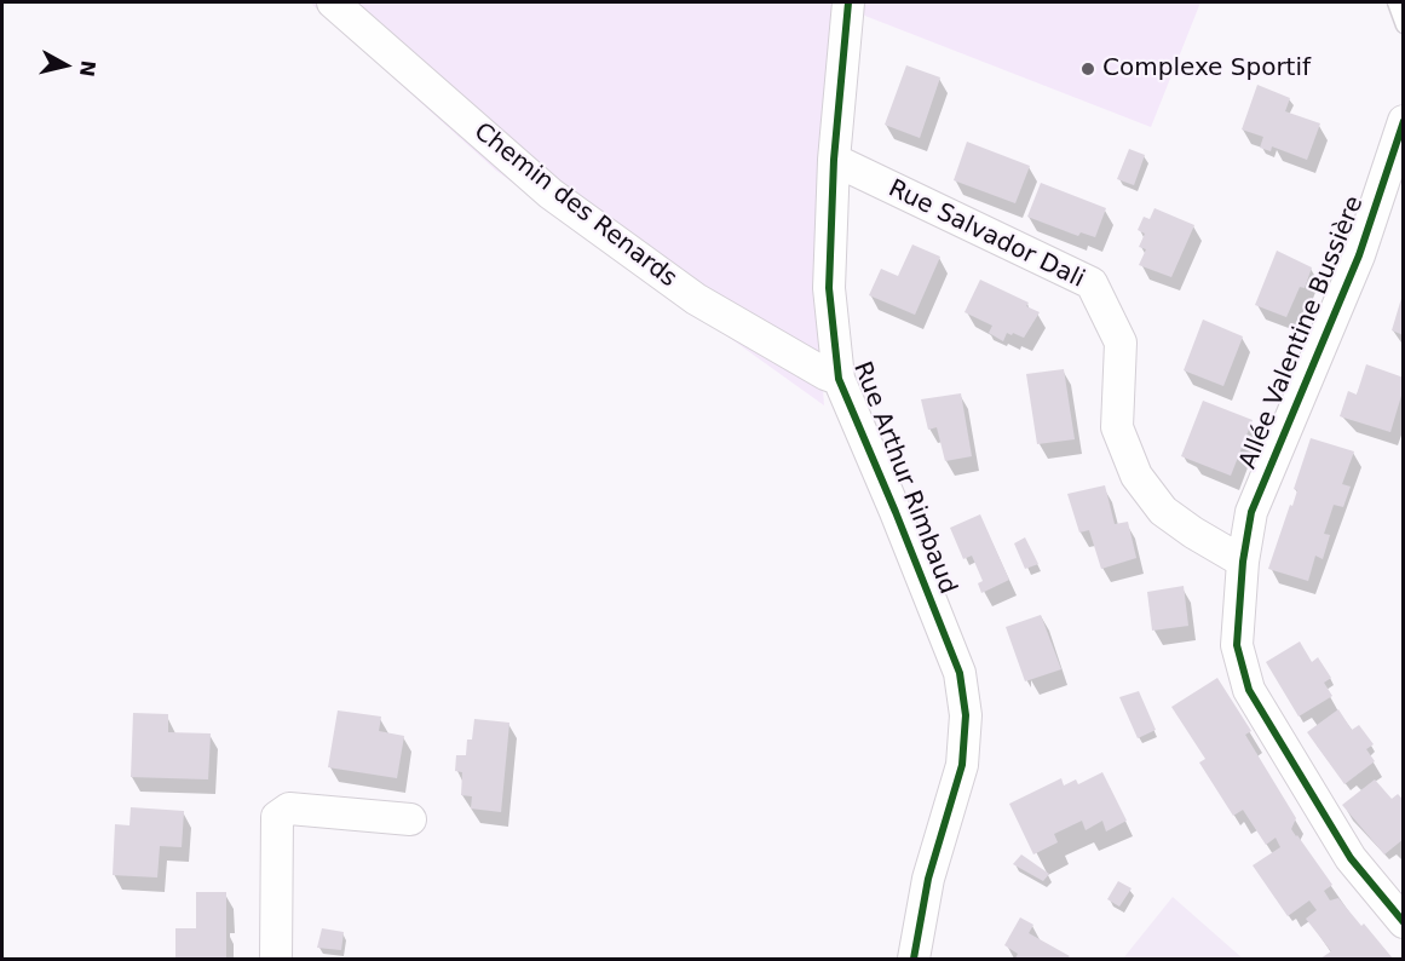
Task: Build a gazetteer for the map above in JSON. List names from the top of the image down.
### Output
{
  "streets": {
    "street": [
      "Chemin des Renards",
      "Rue Salvador Dali",
      "Allée Valentine Bussière",
      "Rue Arthur Rimbaud"
    ]
  },
  "crossings": [
    ["Chemin des Renards", "Rue Arthur Rimbaud"],
    ["Rue Salvador Dali", "Allée Valentine Bussière"],
    ["Rue Salvador Dali", "Rue Arthur Rimbaud"]
  ],
  "places": ["Complexe Sportif"],
  "north": "right"
}
